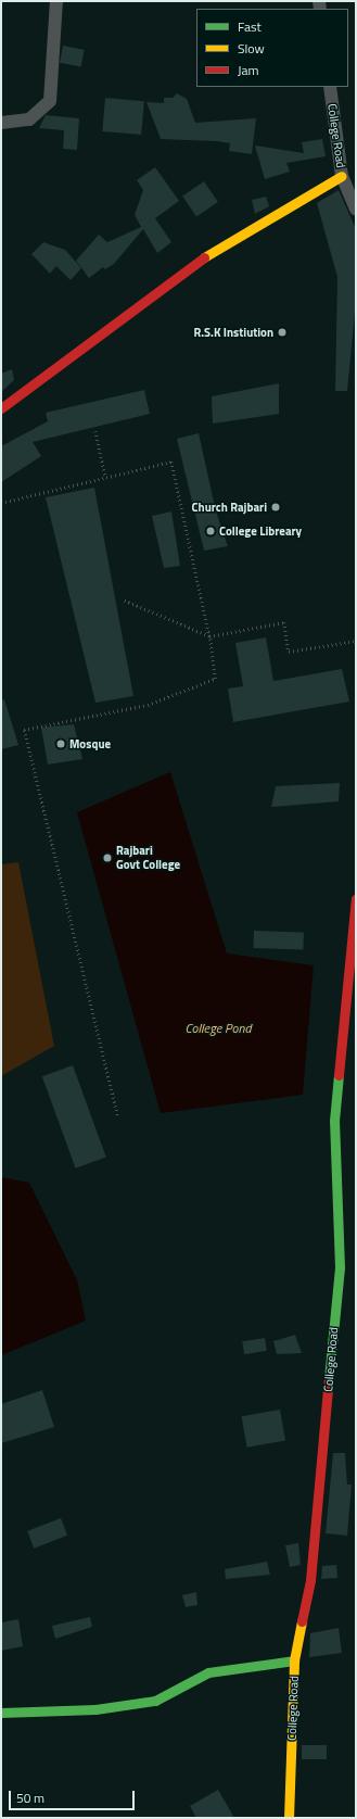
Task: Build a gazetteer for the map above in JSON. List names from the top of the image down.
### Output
{
  "streets": {
    "street": ["College Road"]
  },
  "water": ["College Pond"],
  "places": [
    "R.S.K Instiution",
    "Church Rajbari",
    "College Libreary",
    "Mosque",
    "Rajbari Govt College"
  ],
  "legend": ["Fast", "Slow", "Jam"],
  "scale_bar": "50 m"
}
